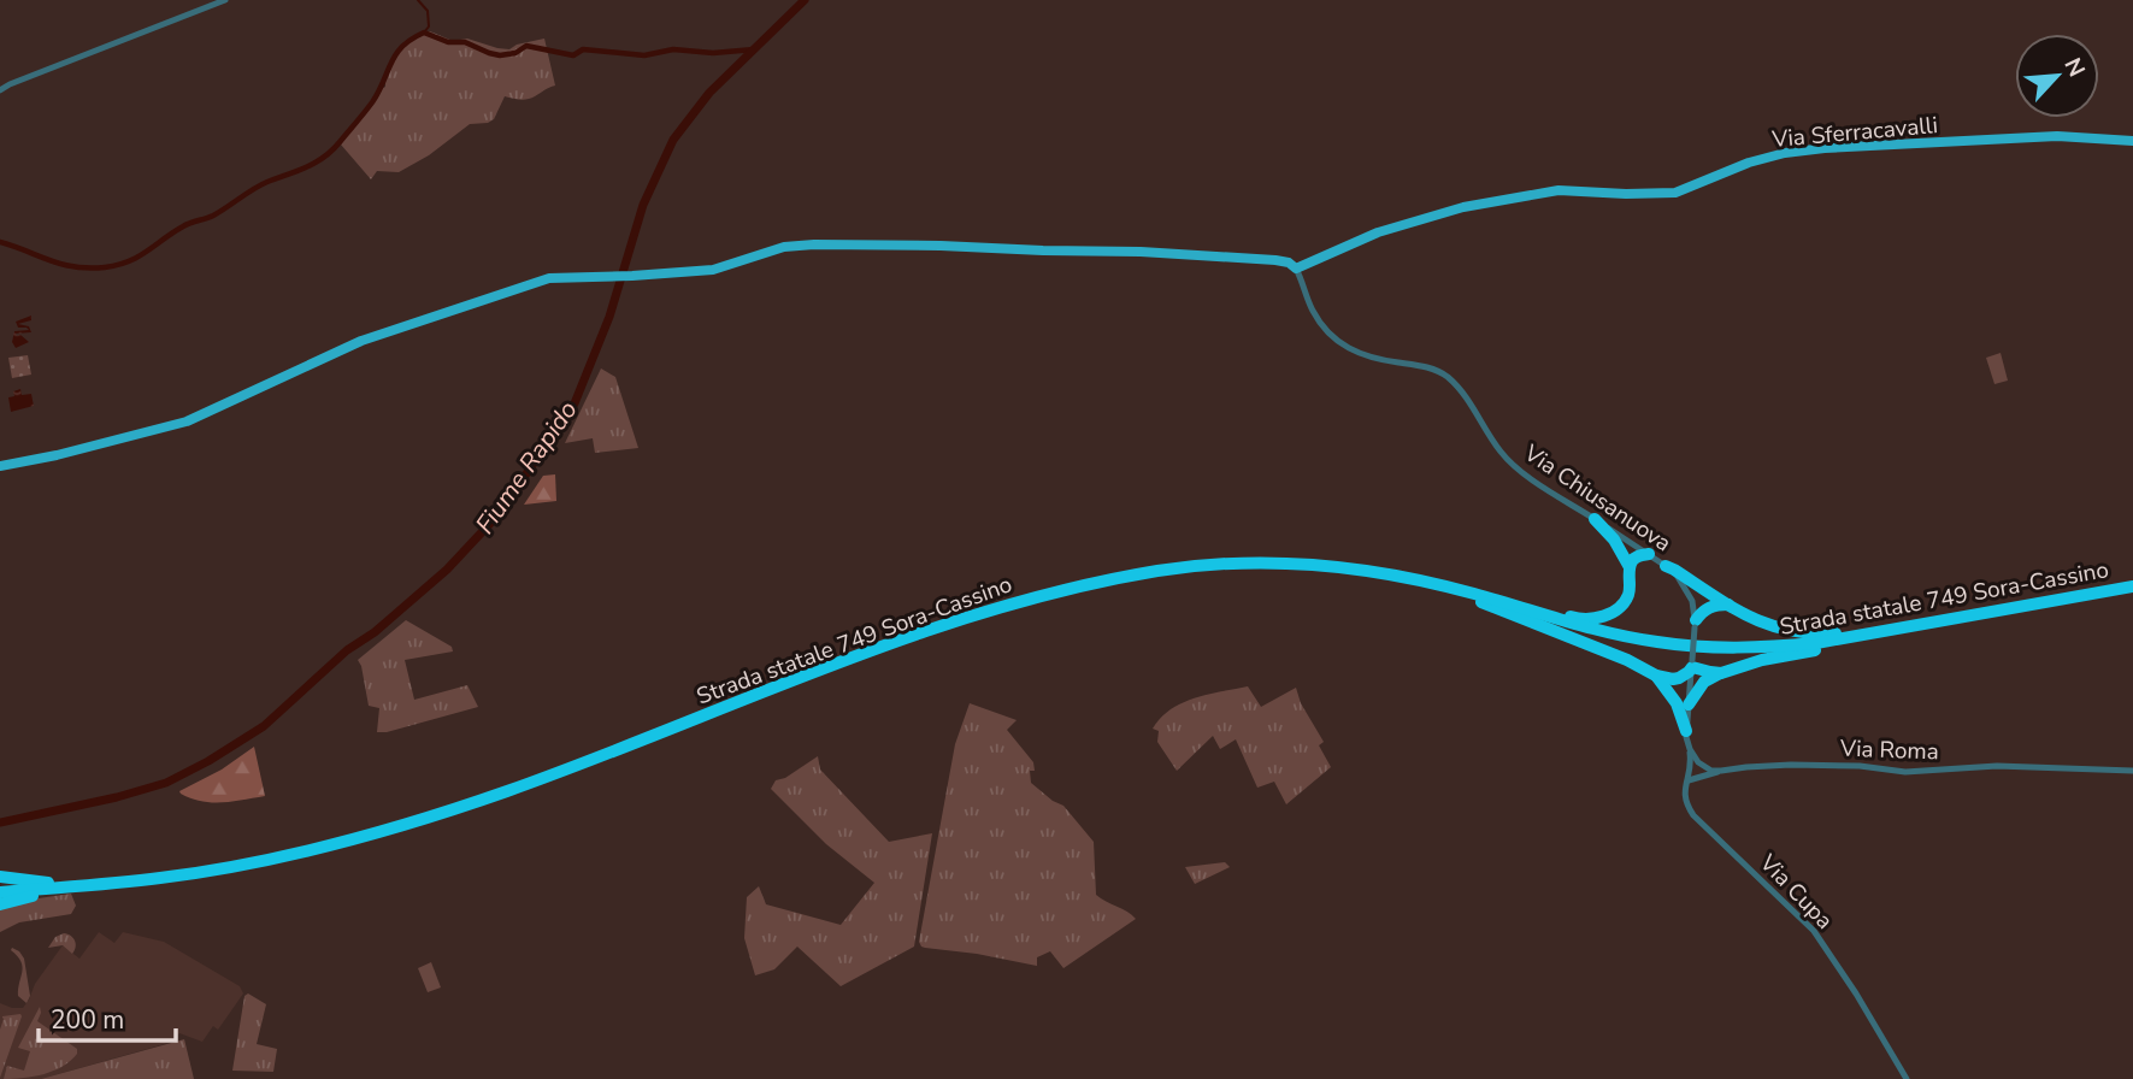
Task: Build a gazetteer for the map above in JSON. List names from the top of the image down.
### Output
{
  "streets": {
    "highway": ["Strada statale 749 Sora-Cassino"],
    "main road": ["Via Sferracavalli"],
    "street": ["Via Chiusanuova", "Via Roma", "Via Cupa"]
  },
  "crossings": [
    ["Via Sferracavalli", "Via Chiusanuova"],
    ["Via Chiusanuova", "Via Cupa"]
  ],
  "water": ["Fiume Rapido"],
  "scale_bar": "200 m",
  "north": "top right"
}
